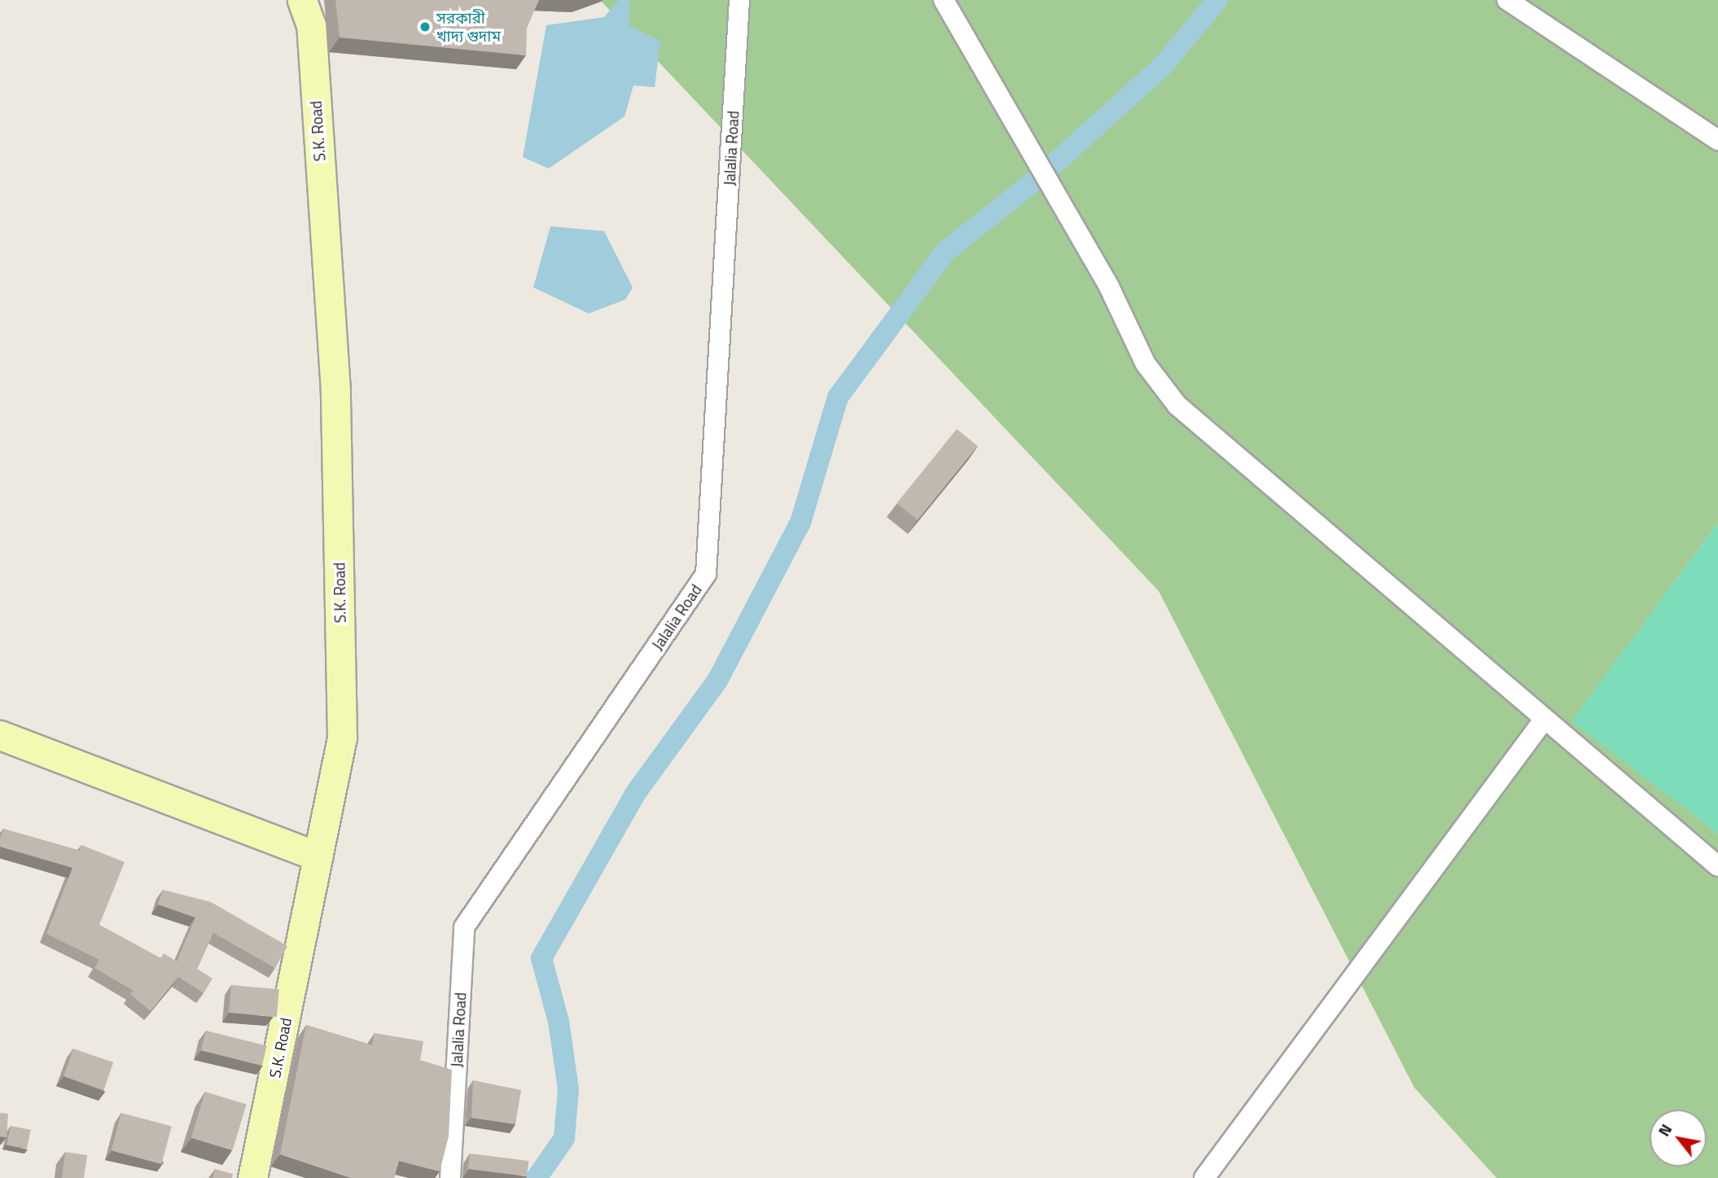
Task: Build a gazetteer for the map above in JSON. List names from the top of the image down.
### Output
{
  "streets": {
    "main road": ["S.K. Road"],
    "street": ["Jalalia Road"]
  },
  "places": ["সরকারী খাদ্য গুদাম"],
  "north": "top left"
}
